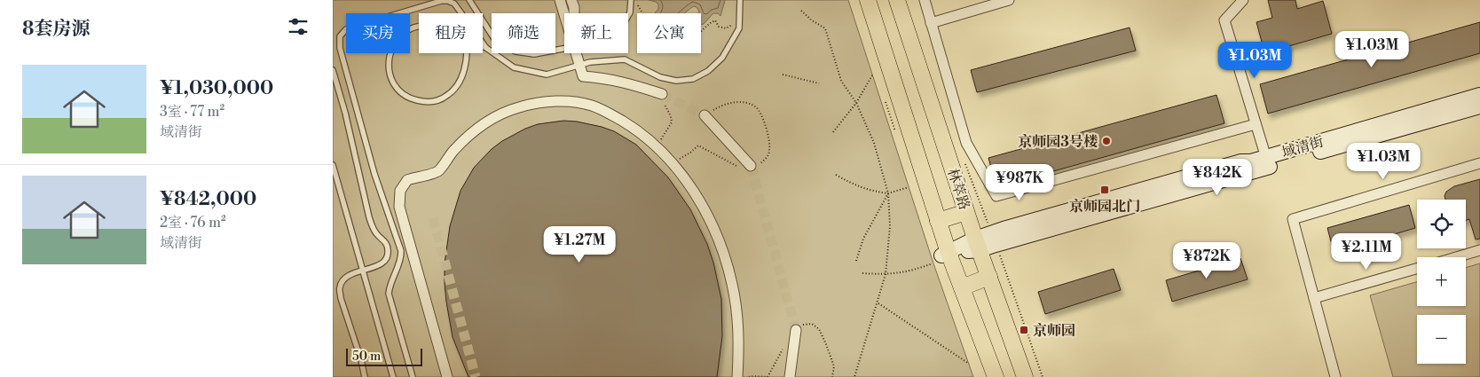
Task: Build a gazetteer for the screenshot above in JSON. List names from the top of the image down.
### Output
{
  "streets": {
    "main road": ["林萃路"],
    "street": ["域清街"]
  },
  "crossings": [
    ["域清街", "林萃路"]
  ],
  "places": {
    "other": ["京师园3号楼"],
    "transit": ["京师园北门", "京师园"]
  },
  "scale_bar": "50 m",
  "page": {
    "heading": "8套房源",
    "chip": [
      "买房",
      "租房",
      "筛选",
      "新上",
      "公寓"
    ],
    "price": [
      "¥1.03M",
      "¥1.03M",
      "¥1.03M",
      "¥842K",
      "¥987K",
      "¥1.27M",
      "¥2.11M",
      "¥872K"
    ],
    "list": [
      {
        "name": "¥1,030,000",
        "note": "3室 · 77 m² · 域清街"
      },
      {
        "name": "¥842,000",
        "note": "2室 · 76 m² · 域清街"
      }
    ],
    "map_buttons": ["+", "−"],
    "scale": "50 m"
  }
}
